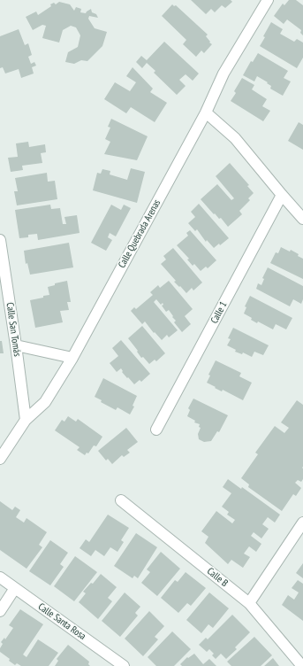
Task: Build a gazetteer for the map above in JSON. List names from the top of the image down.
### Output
{
  "streets": {
    "street": [
      "Calle Quebrada Arenas",
      "Calle 1",
      "Calle San Tomás",
      "Calle B",
      "Calle Santa Rosa"
    ]
  },
  "crossings": [
    ["Calle Quebrada Arenas", "Calle San Tomás"]
  ]
}
